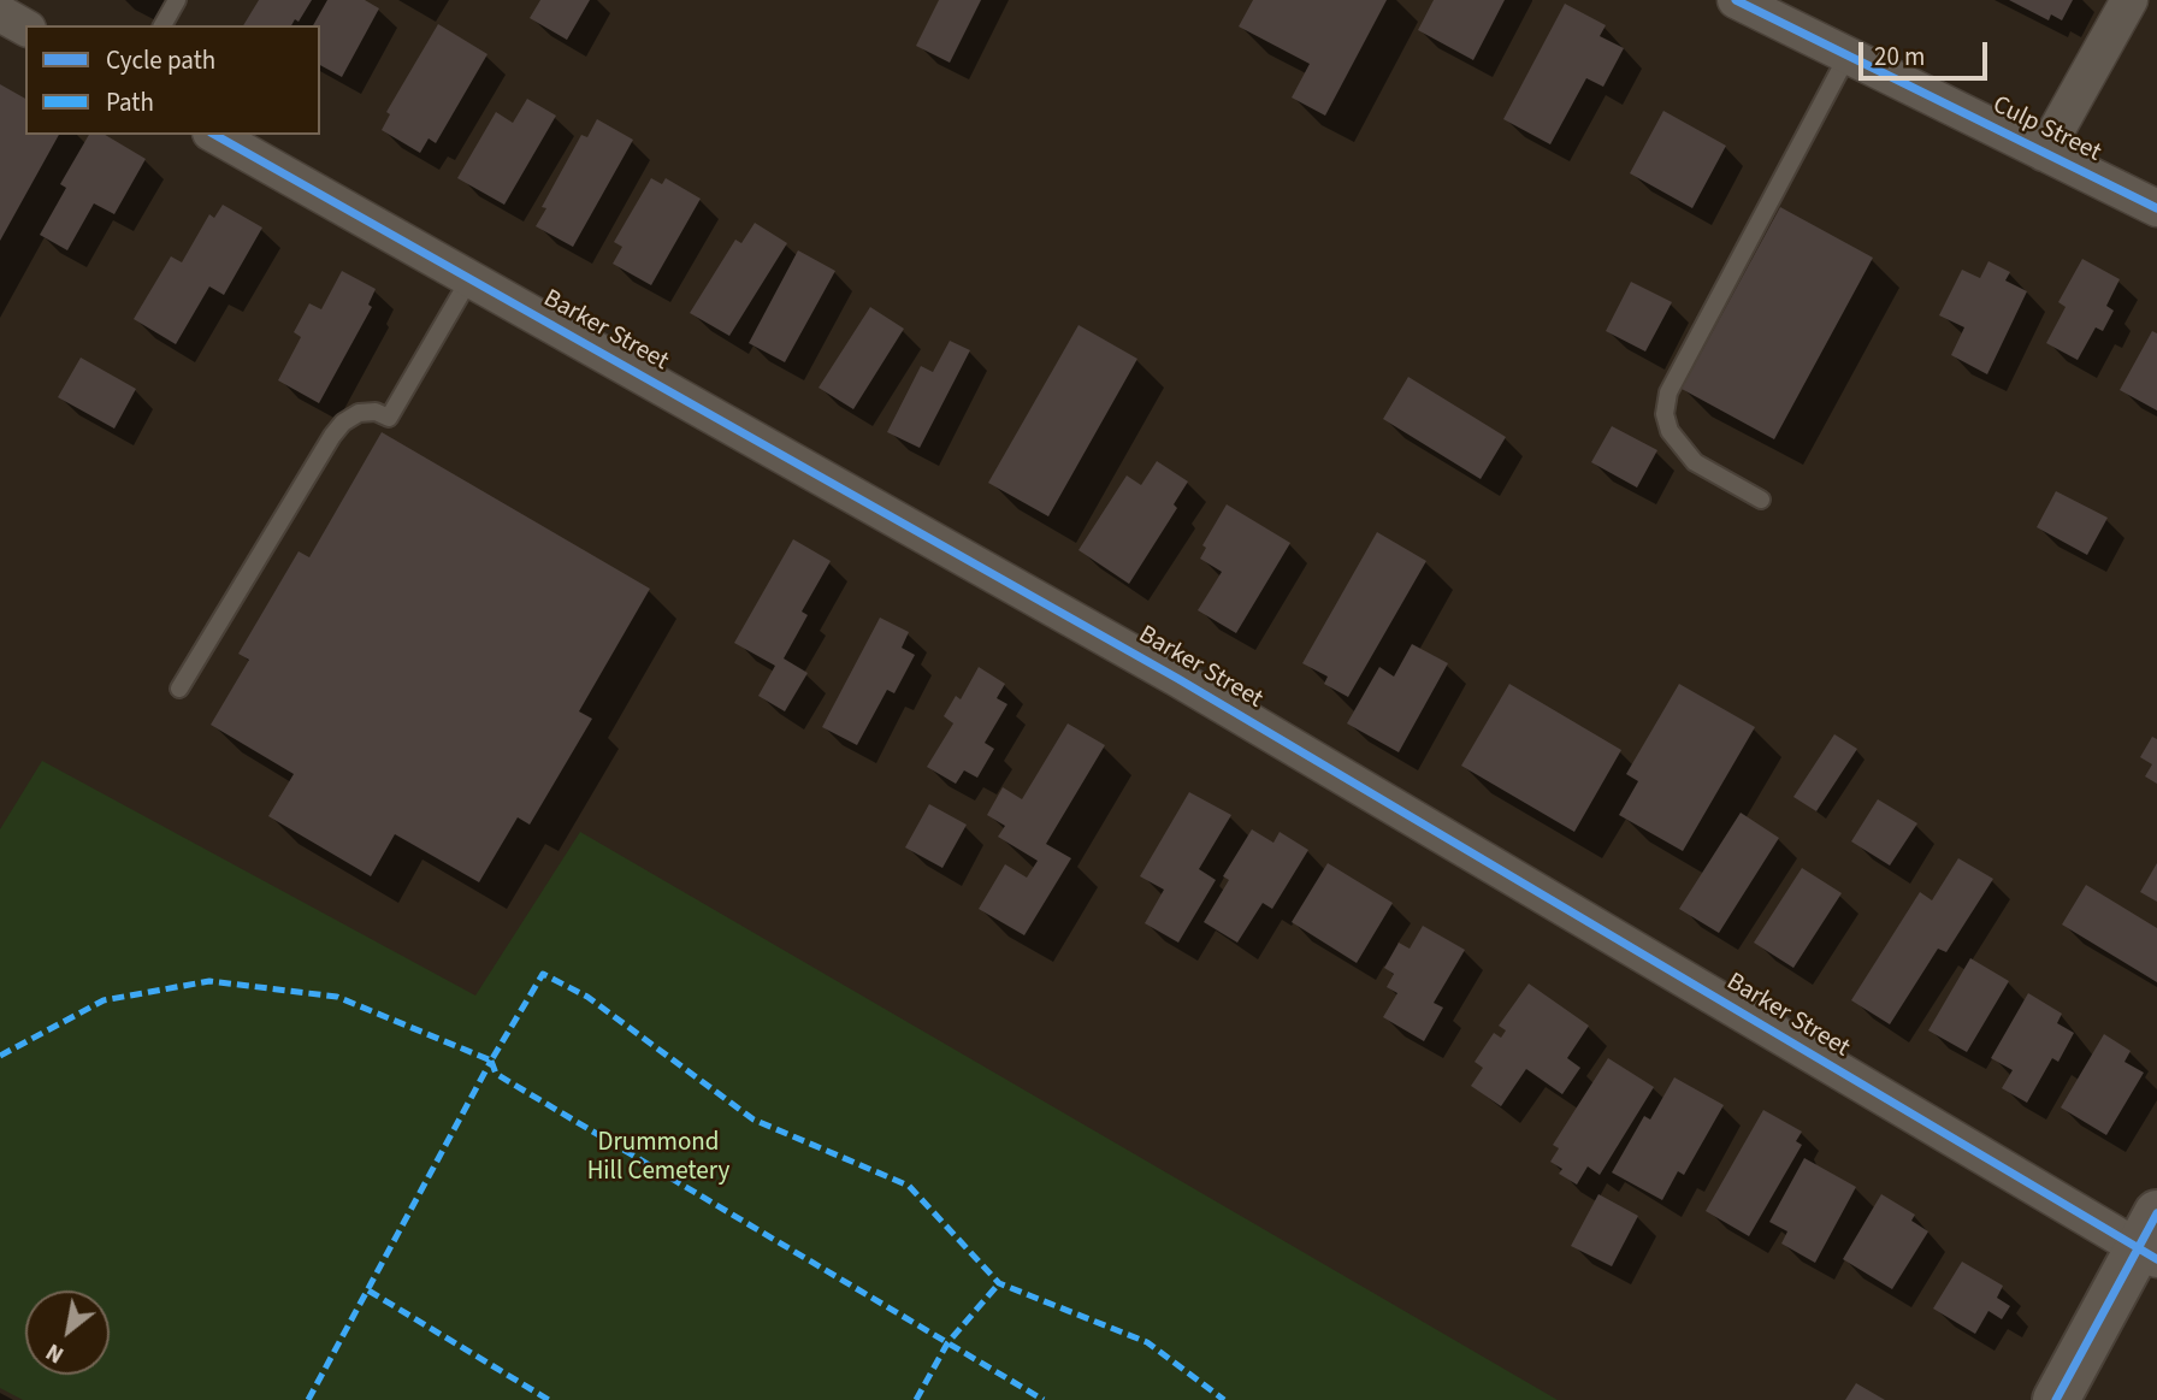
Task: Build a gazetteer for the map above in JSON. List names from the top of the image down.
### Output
{
  "streets": {
    "street": ["Culp Street", "Barker Street"]
  },
  "parks": ["Drummond Hill Cemetery"],
  "legend": ["Cycle path", "Path"],
  "scale_bar": "20 m",
  "north": "bottom left"
}
